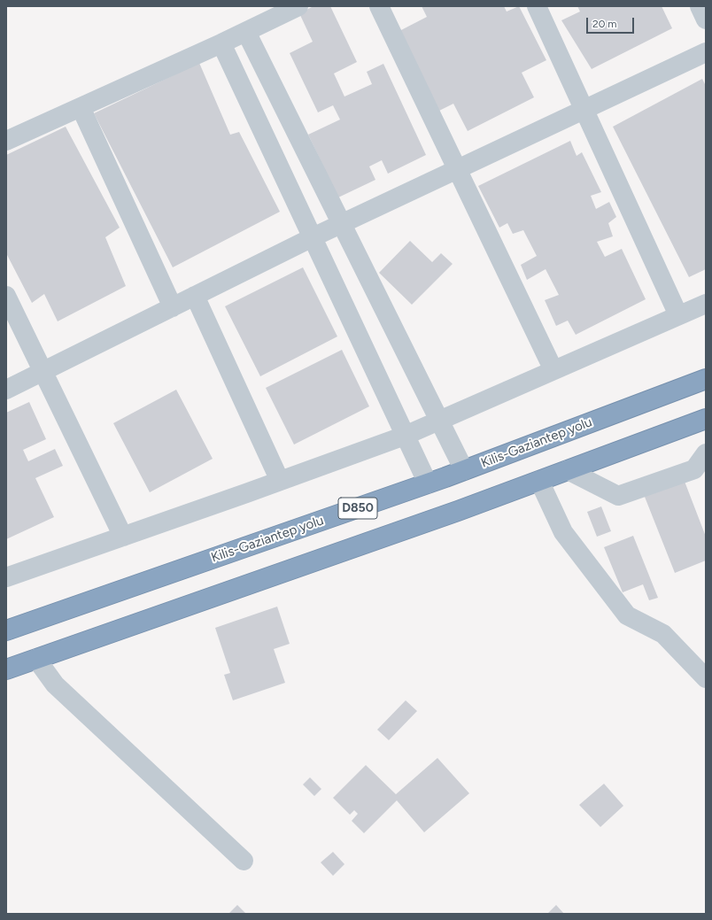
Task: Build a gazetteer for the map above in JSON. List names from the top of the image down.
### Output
{
  "streets": {
    "highway": ["Kilis-Gaziantep yolu", "D850"]
  },
  "scale_bar": "20 m"
}
